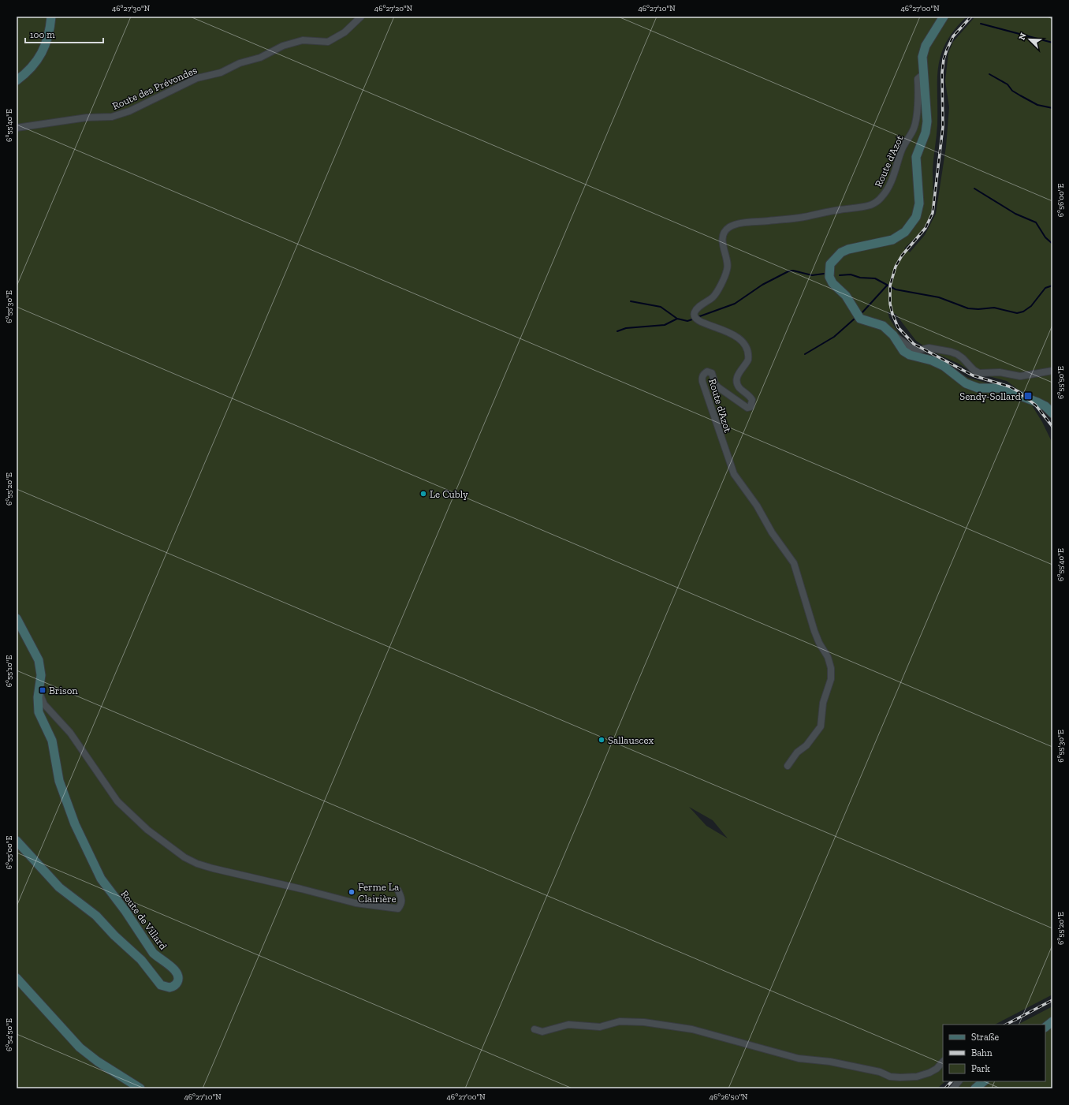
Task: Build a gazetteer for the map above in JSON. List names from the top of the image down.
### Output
{
  "streets": {
    "street": ["Route des Prévondes", "Route d'Azot", "Route de Villard"]
  },
  "places": {
    "transit": ["Sendy-Sollard", "Brison"],
    "other": ["Le Cubly", "Sallauscex", "Ferme La Clairière"]
  },
  "legend": ["Straße", "Bahn", "Park"],
  "scale_bar": "100 m",
  "north": "top left",
  "coordinates": [
    "46°27'30\"N",
    "46°27'20\"N",
    "46°27'10\"N",
    "46°27'00\"N",
    "6°55'40\"E",
    "6°56'00\"E",
    "6°55'30\"E",
    "6°55'50\"E",
    "6°55'20\"E",
    "6°55'10\"E",
    "6°55'00\"E",
    "6°54'50\"E",
    "46°26'50\"N"
  ]
}
